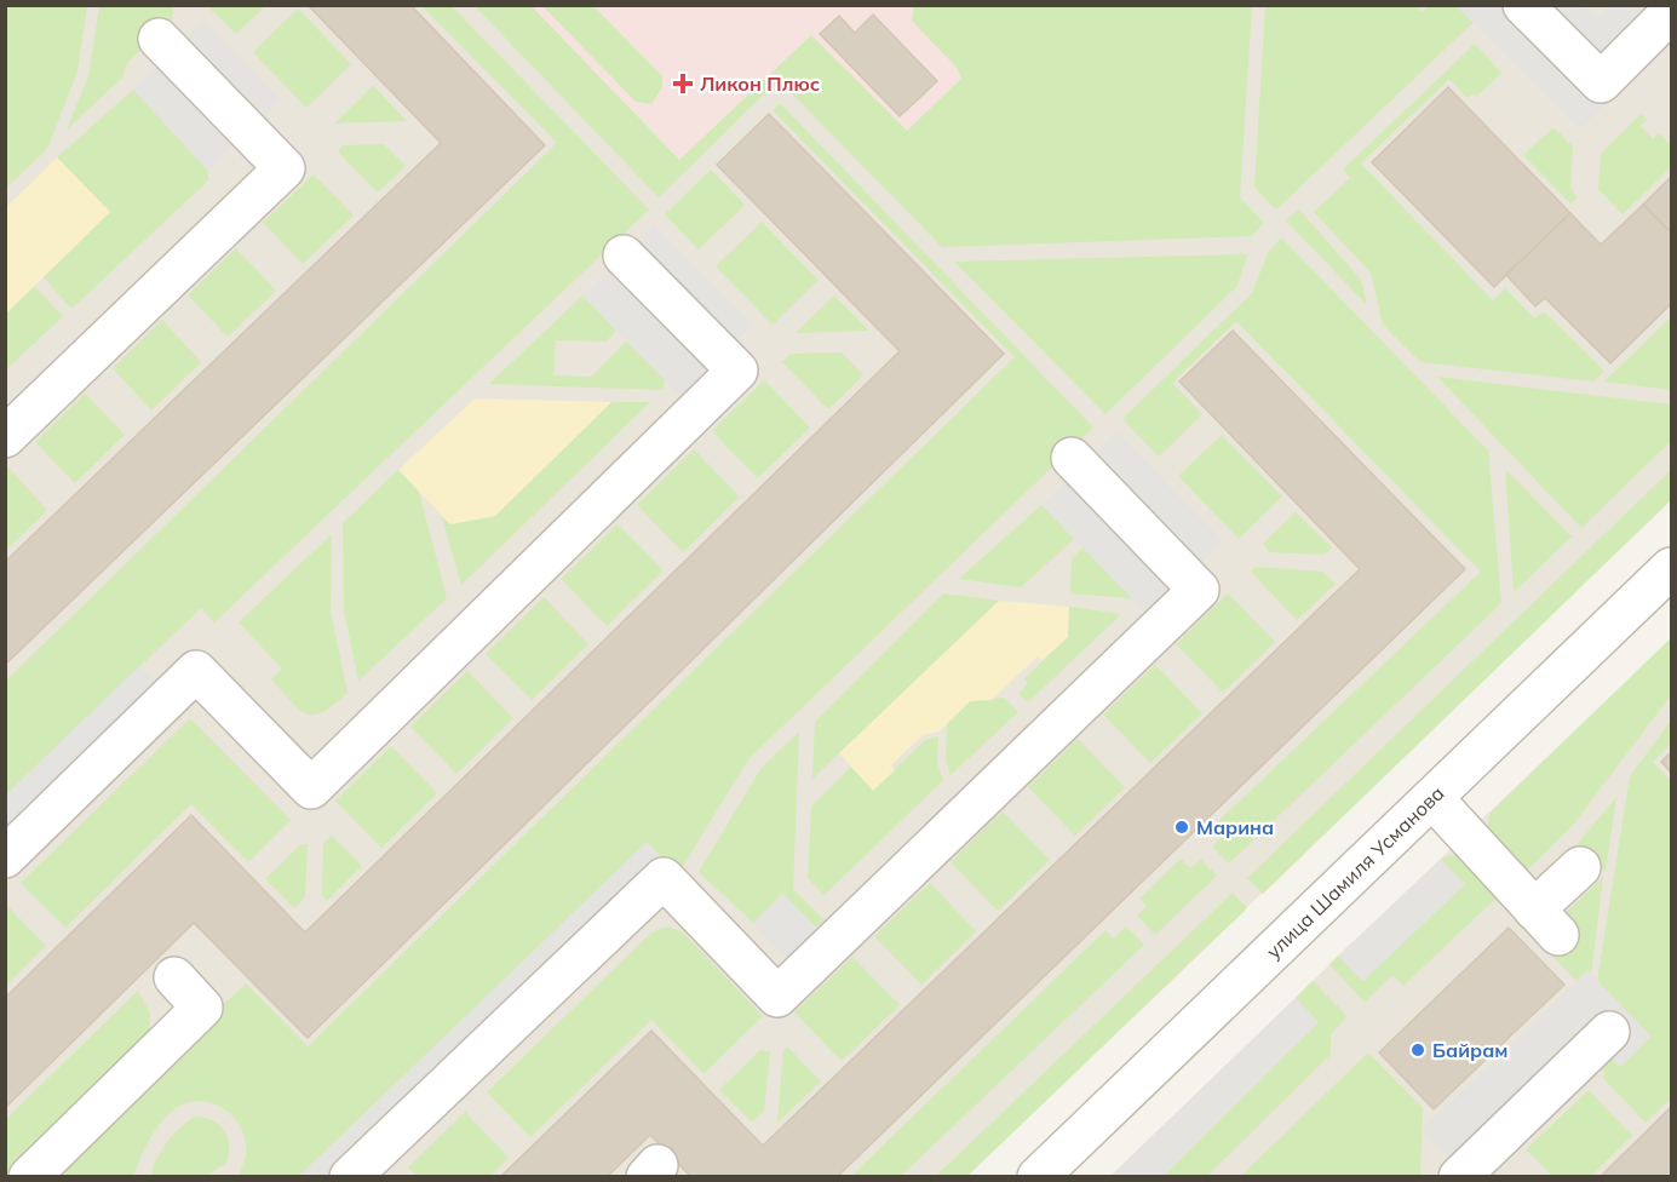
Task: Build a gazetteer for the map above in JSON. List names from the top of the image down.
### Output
{
  "streets": {
    "street": ["улица Шамиля Усманова"]
  },
  "places": {
    "health": ["Ликон Плюс"],
    "other": ["Марина", "Байрам"]
  }
}
